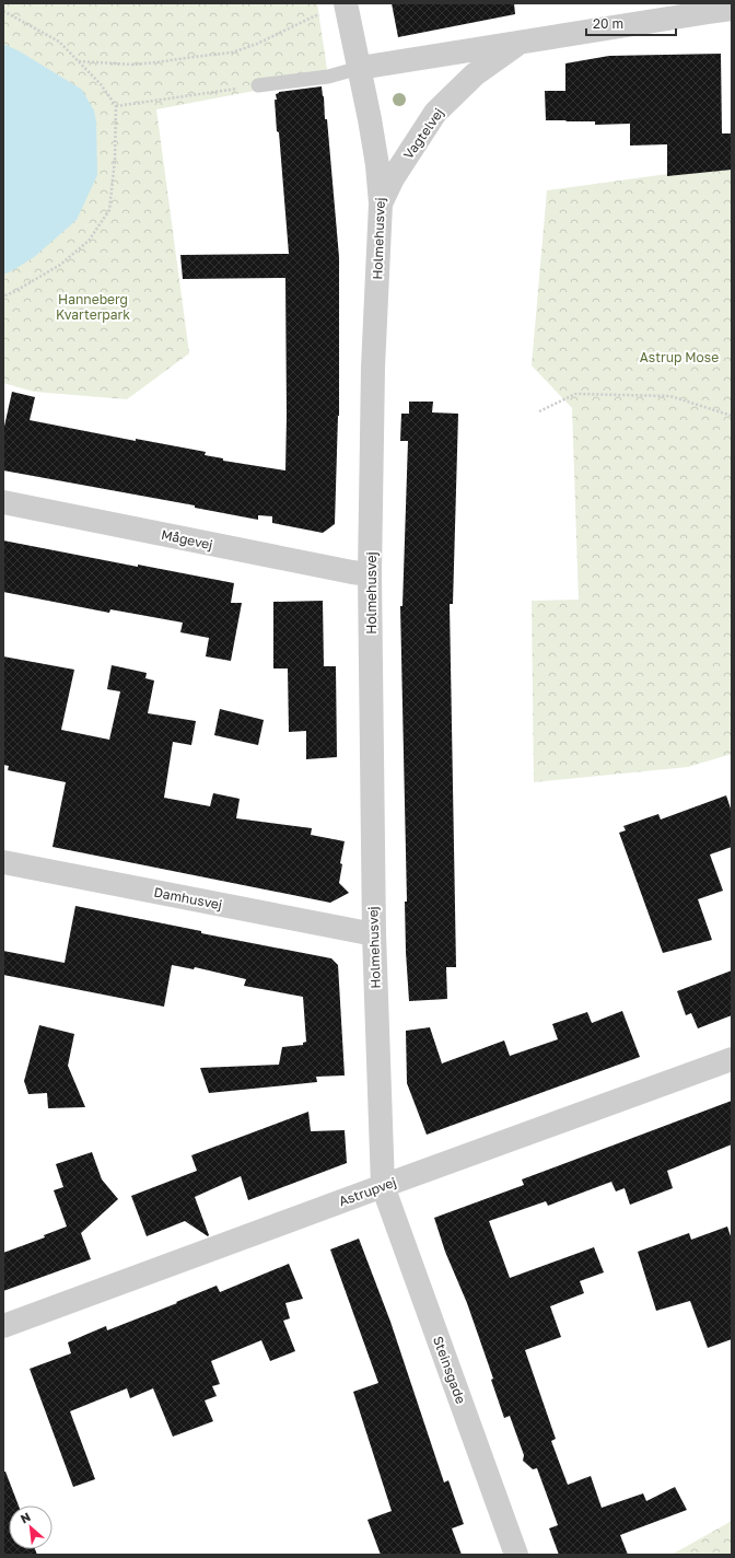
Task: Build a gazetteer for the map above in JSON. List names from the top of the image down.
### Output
{
  "streets": {
    "street": [
      "Vagtelvej",
      "Holmehusvej",
      "Mågevej",
      "Damhusvej",
      "Astrupvej",
      "Steinsgade"
    ]
  },
  "crossings": [
    ["Vagtelvej", "Holmehusvej"],
    ["Holmehusvej", "Mågevej"],
    ["Holmehusvej", "Damhusvej"],
    ["Holmehusvej", "Astrupvej"],
    ["Holmehusvej", "Steinsgade"],
    ["Astrupvej", "Steinsgade"]
  ],
  "parks": ["Hanneberg Kvarterpark", "Astrup Mose"],
  "scale_bar": "20 m",
  "north": "top left"
}
